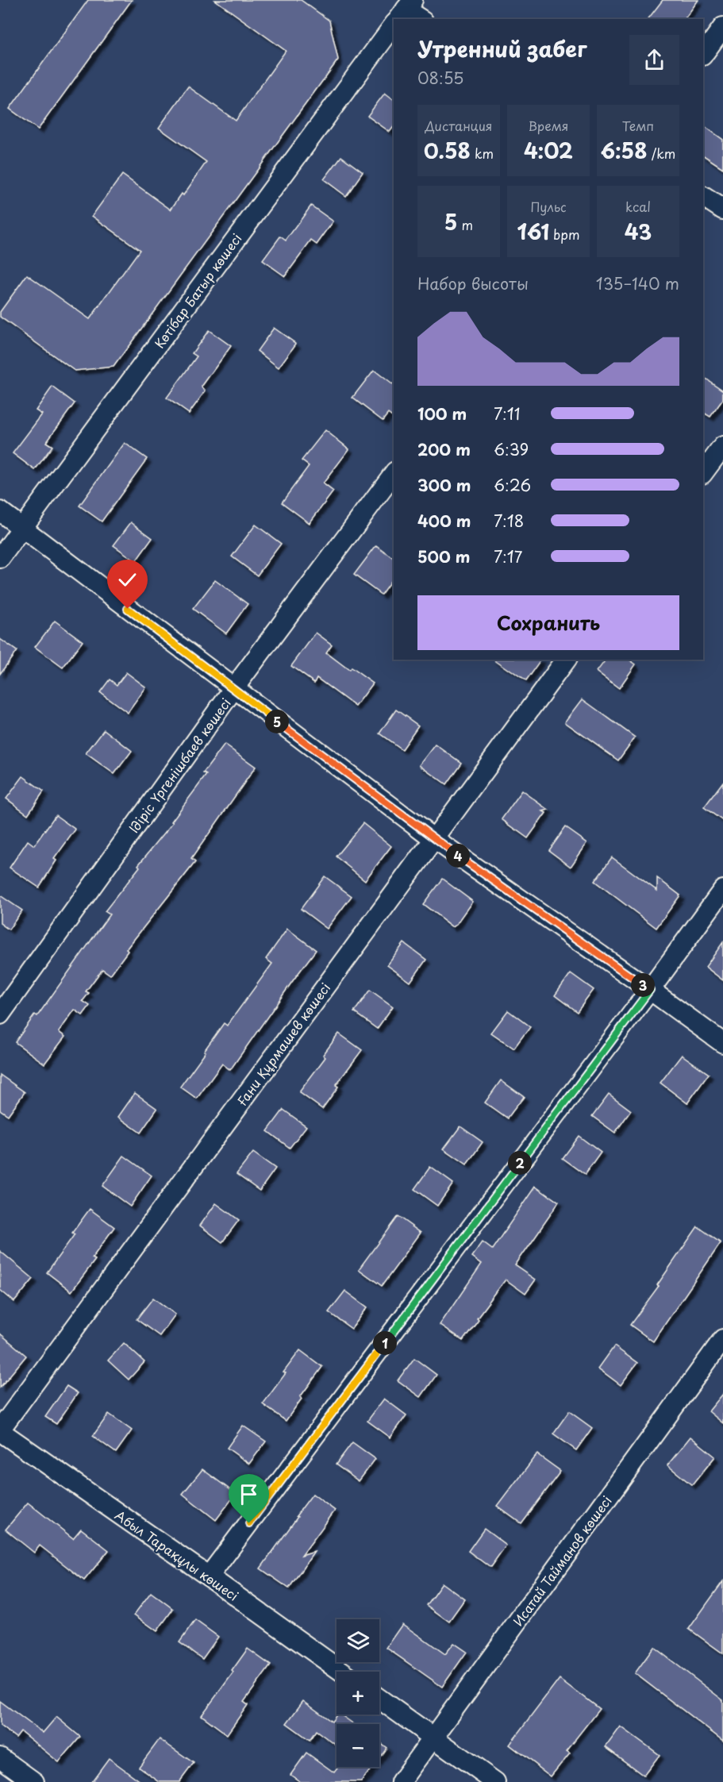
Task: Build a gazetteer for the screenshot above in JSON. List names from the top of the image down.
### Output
{
  "streets": {
    "street": [
      "Көтібар Батыр көшесі",
      "Ідіріс Үргенішбаев көшесі",
      "Ғани Құрмашев көшесі",
      "Абыл Тарақұлы көшесі",
      "Исатай Тайманов көшесі"
    ]
  },
  "crossings": [
    ["Ғани Құрмашев көшесі", "Абыл Тарақұлы көшесі"]
  ],
  "page": {
    "heading": ["Утренний забег", "08:55"],
    "stats": [
      ["Дистанция", "0.58 km"],
      ["Время", "4:02"],
      ["Темп", "6:58 /km"],
      ["5 m"],
      ["Пульс", "161 bpm"],
      ["kcal", "43"]
    ],
    "chart": ["Набор высоты", "135–140 m"],
    "list": [
      {
        "name": "100 m",
        "note": "7:11"
      },
      {
        "name": "200 m",
        "note": "6:39"
      },
      {
        "name": "300 m",
        "note": "6:26"
      },
      {
        "name": "400 m",
        "note": "7:18"
      },
      {
        "name": "500 m",
        "note": "7:17"
      }
    ],
    "buttons": "Сохранить",
    "pins": [
      "5",
      "4",
      "3",
      "2",
      "1"
    ],
    "map_buttons": ["+", "−"]
  }
}
